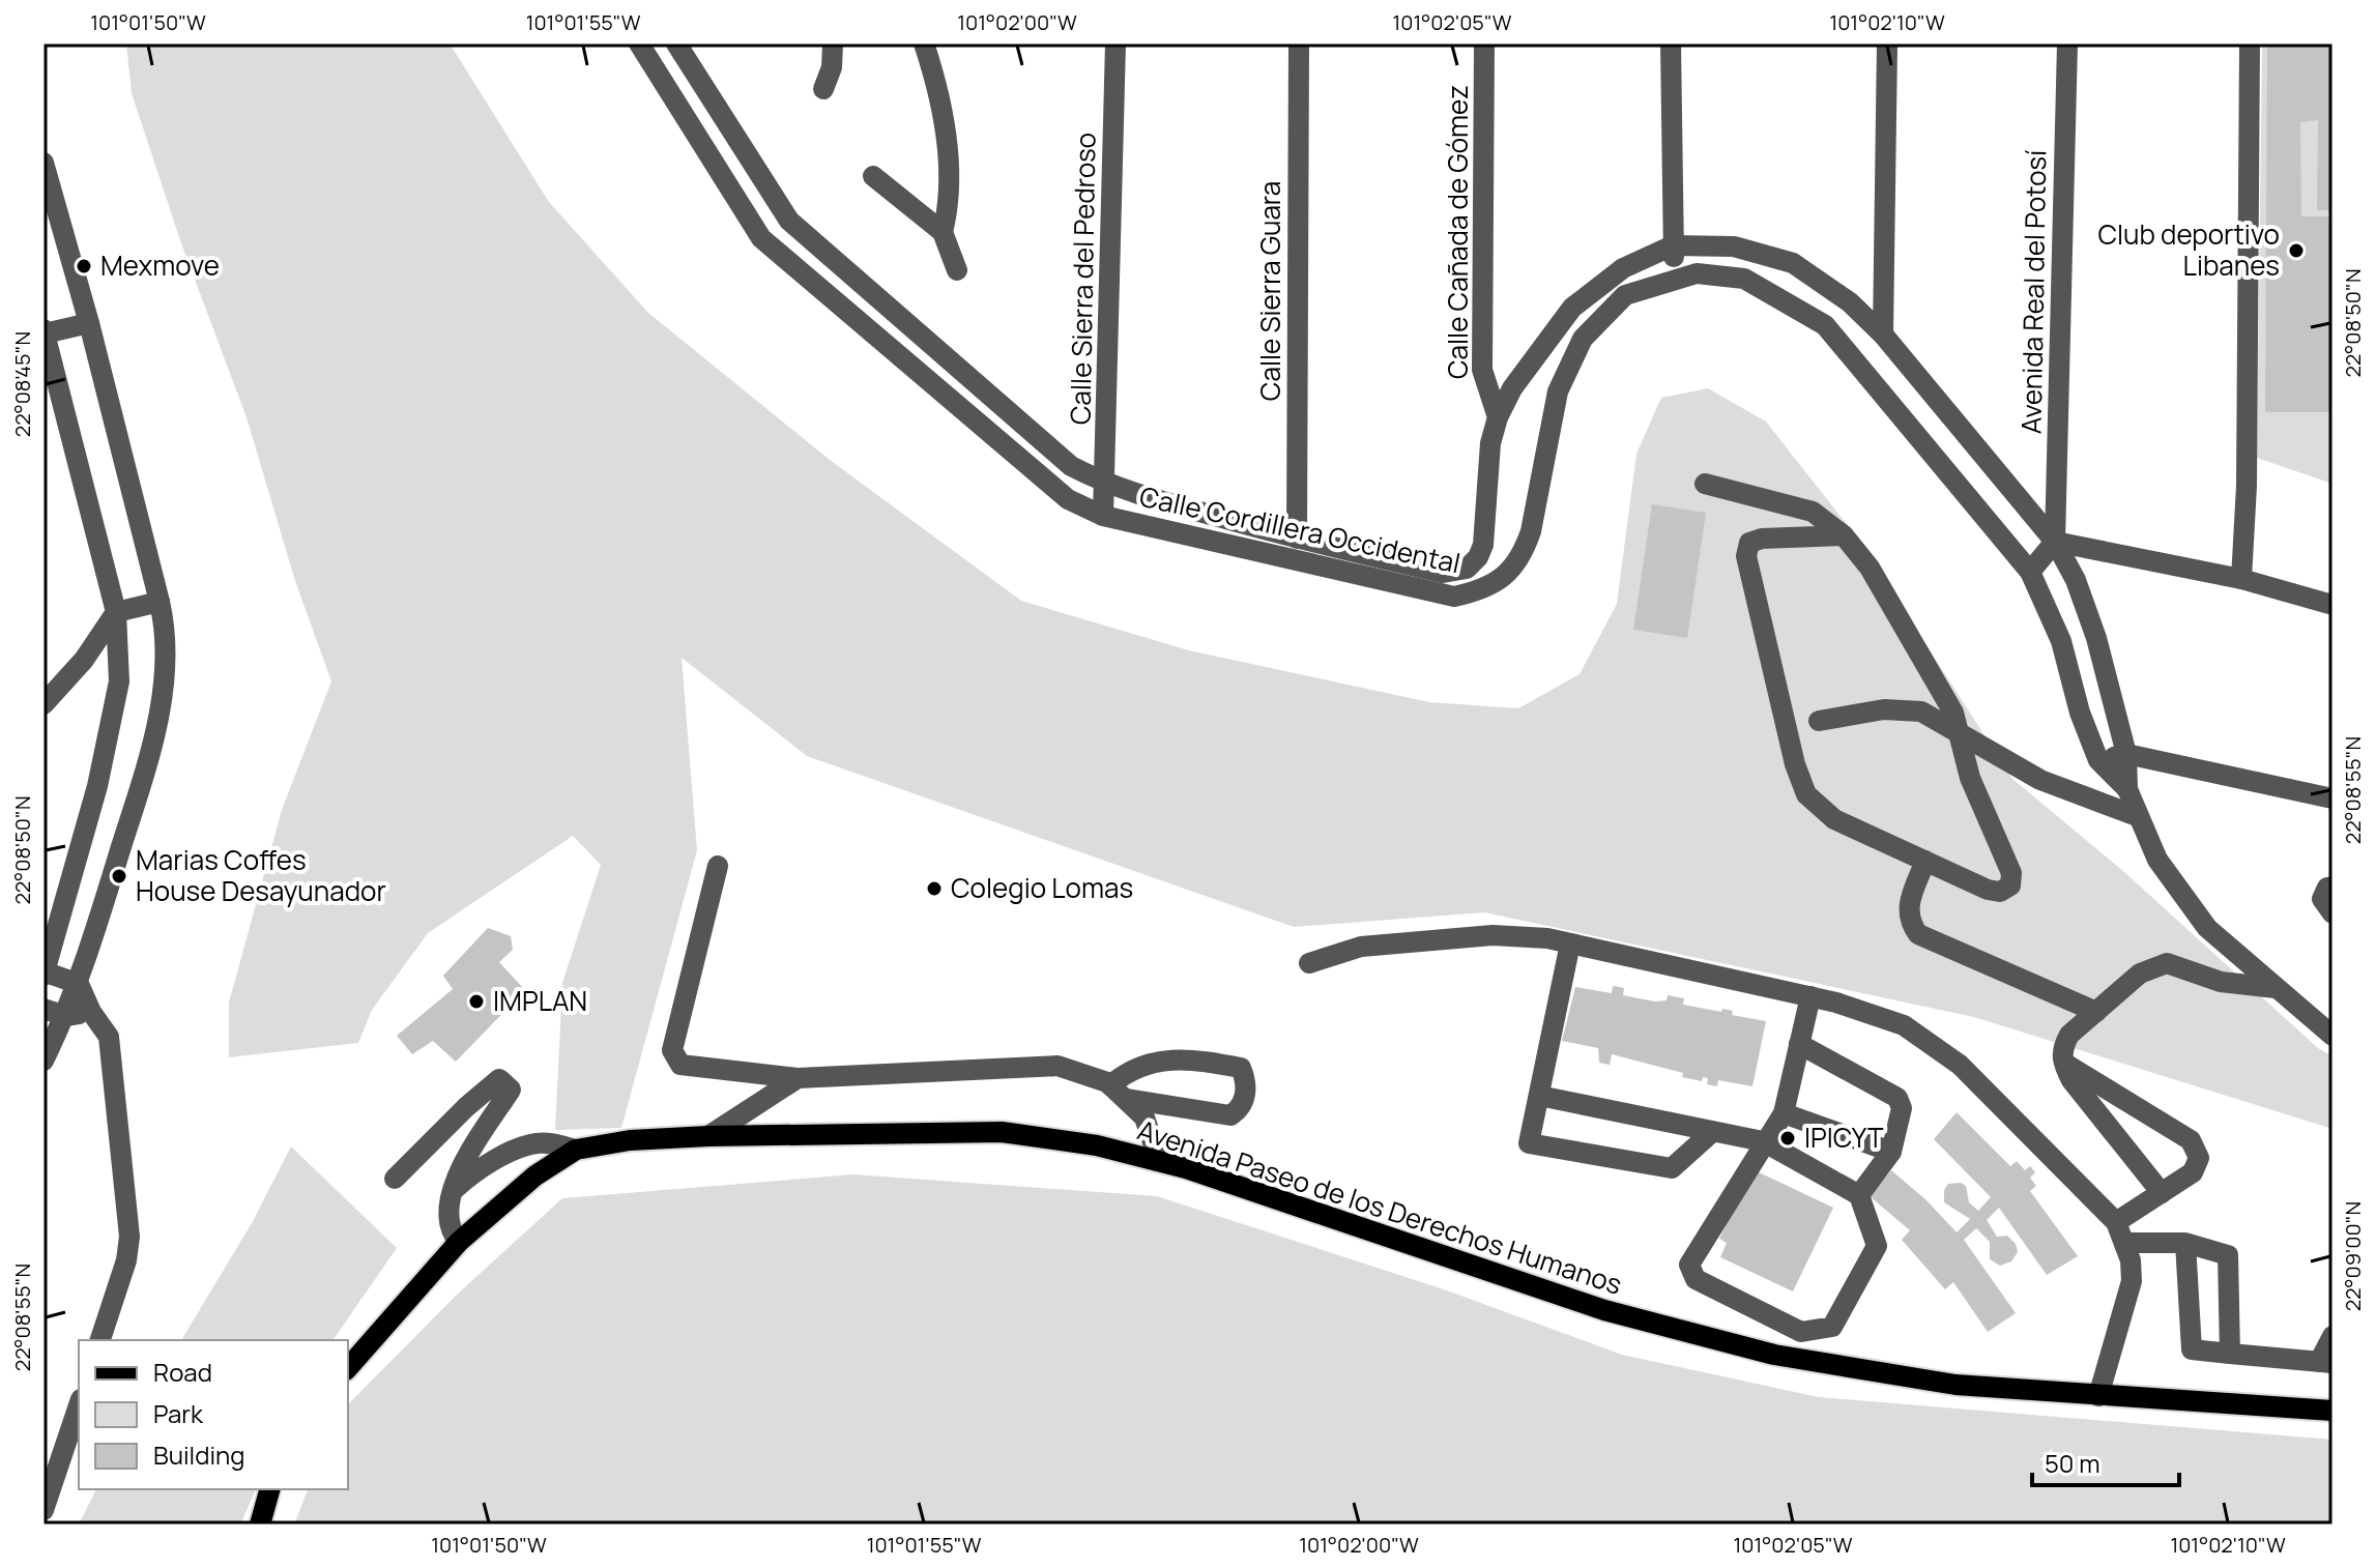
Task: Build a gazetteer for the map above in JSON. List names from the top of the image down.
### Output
{
  "streets": {
    "main road": ["Avenida Paseo de los Derechos Humanos"],
    "street": [
      "Calle Cañada de Gómez",
      "Calle Sierra del Pedroso",
      "Calle Sierra Guara",
      "Avenida Real del Potosí",
      "Calle Cordillera Occidental"
    ]
  },
  "crossings": [
    ["Calle Cañada de Gómez", "Calle Cordillera Occidental"],
    ["Calle Sierra del Pedroso", "Calle Cordillera Occidental"],
    ["Calle Sierra Guara", "Calle Cordillera Occidental"],
    ["Avenida Real del Potosí", "Calle Cordillera Occidental"]
  ],
  "places": [
    "Club deportivo Libanes",
    "Mexmove",
    "Marias Coffes House Desayunador",
    "Colegio Lomas",
    "IMPLAN",
    "IPICYT"
  ],
  "legend": ["Road", "Park", "Building"],
  "scale_bar": "50 m",
  "coordinates": [
    "101°01'50\"W",
    "101°01'55\"W",
    "101°02'00\"W",
    "101°02'05\"W",
    "101°02'10\"W",
    "22°08'50\"N",
    "22°08'45\"N",
    "22°08'55\"N",
    "22°09'00\"N"
  ]
}
